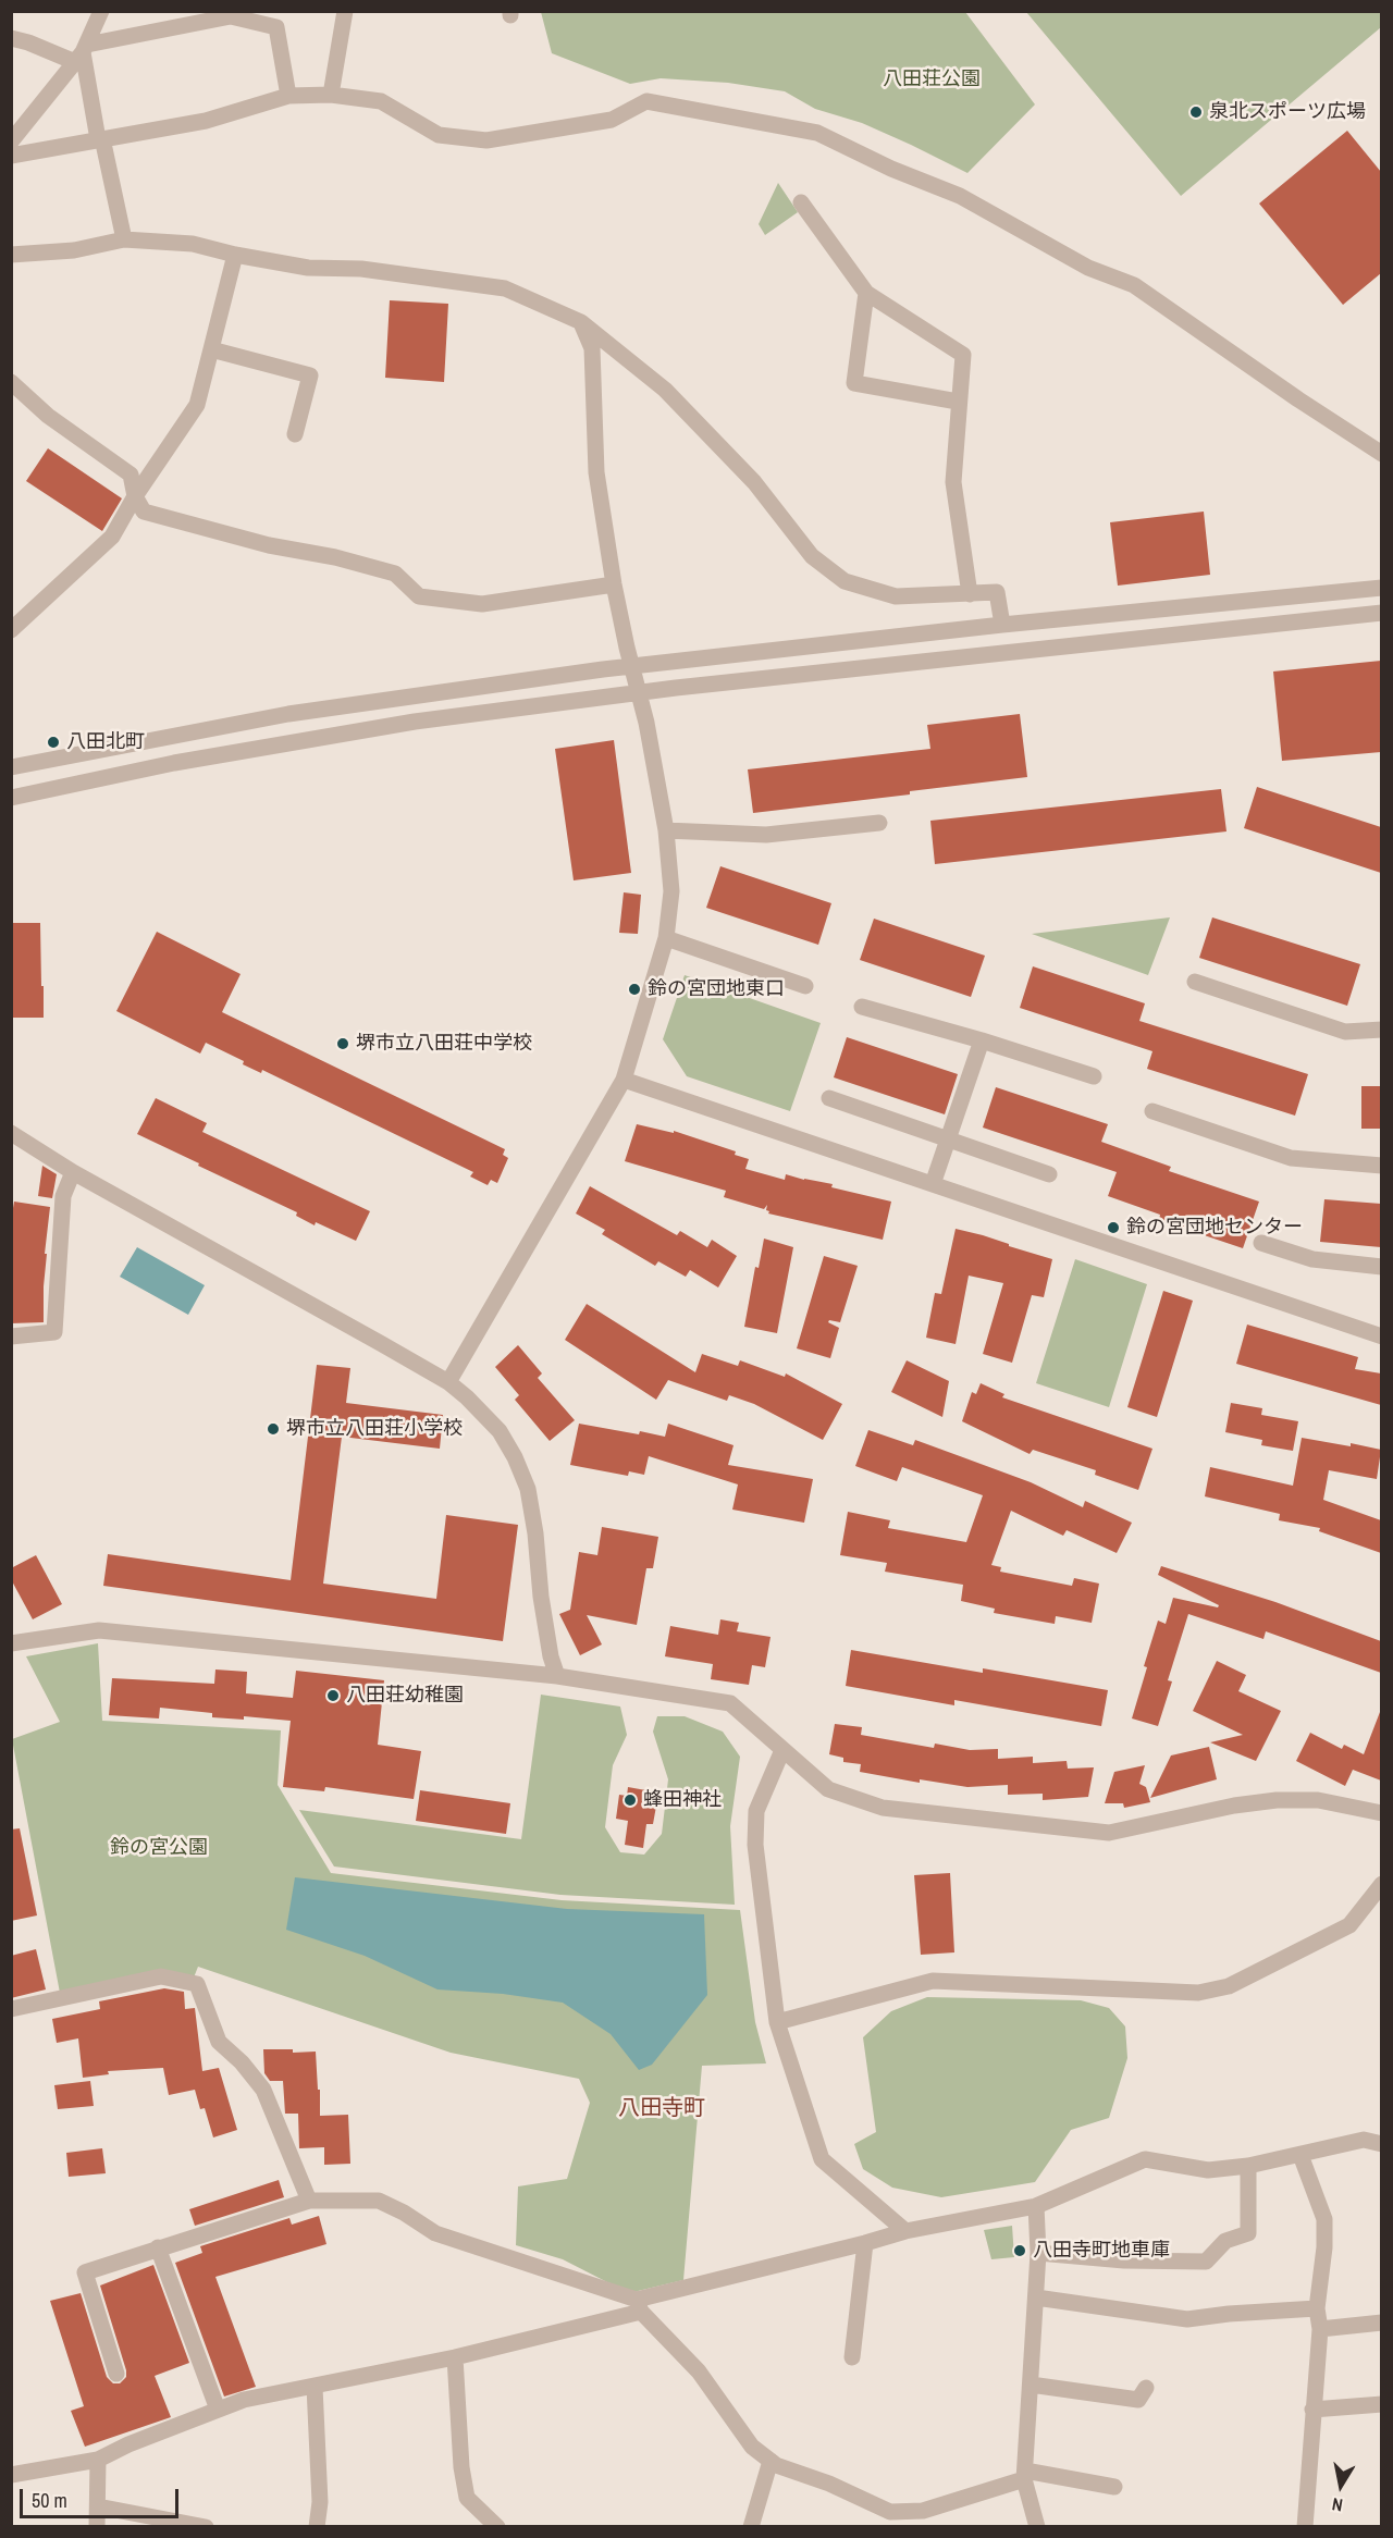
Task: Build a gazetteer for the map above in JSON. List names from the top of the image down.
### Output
{
  "districts": ["八田寺町"],
  "parks": ["八田荘公園", "鈴の宮公園"],
  "places": [
    "泉北スポーツ広場",
    "八田北町",
    "鈴の宮団地東口",
    "堺市立八田荘中学校",
    "鈴の宮団地センター",
    "堺市立八田荘小学校",
    "八田荘幼稚園",
    "蜂田神社",
    "八田寺町地車庫"
  ],
  "scale_bar": "50 m",
  "north": "bottom"
}
